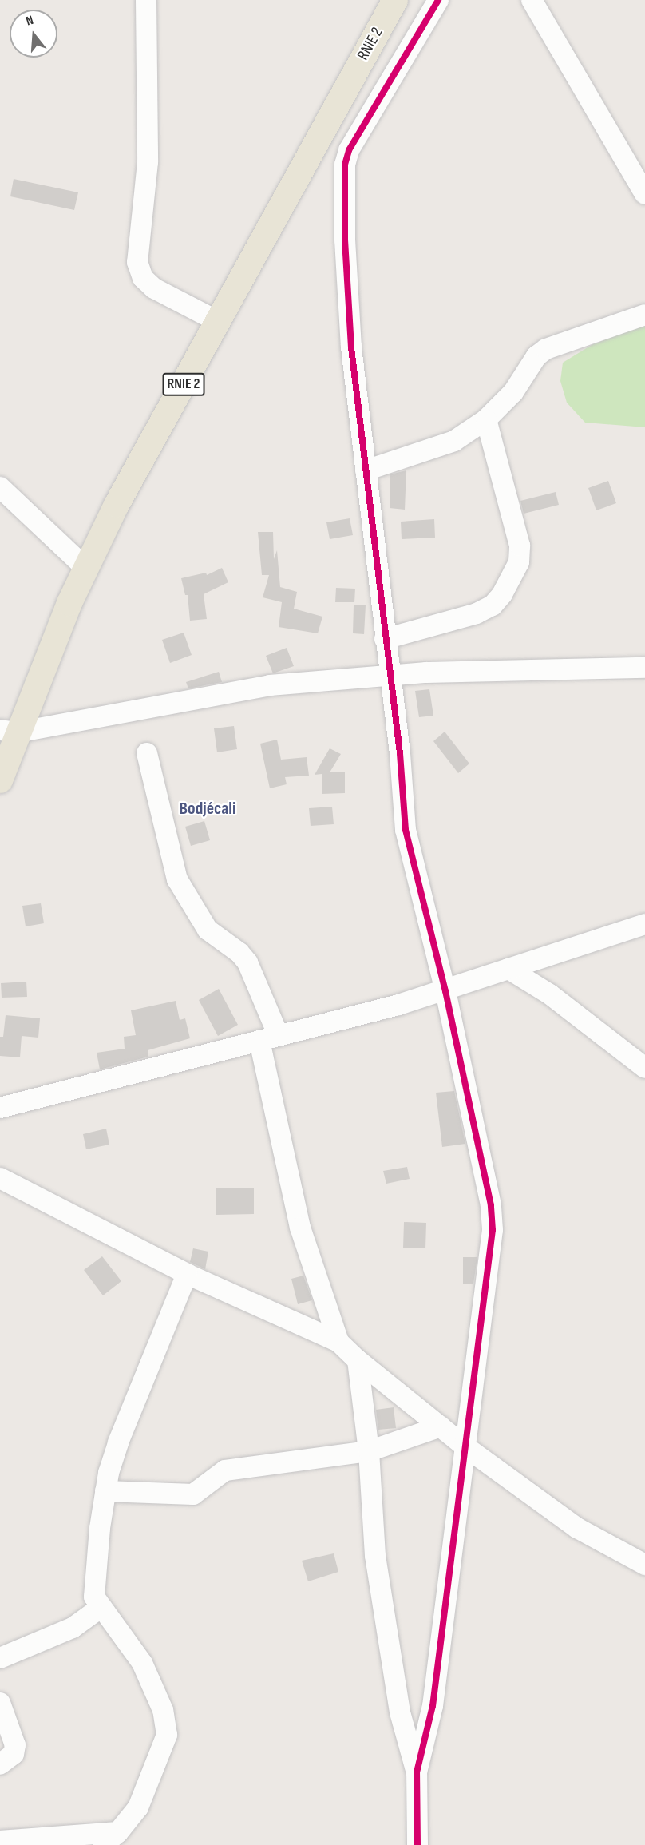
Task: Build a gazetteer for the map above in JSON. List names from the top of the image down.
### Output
{
  "streets": {
    "main road": ["RNIE 2"]
  },
  "districts": ["Bodjécali"],
  "north": "top"
}
